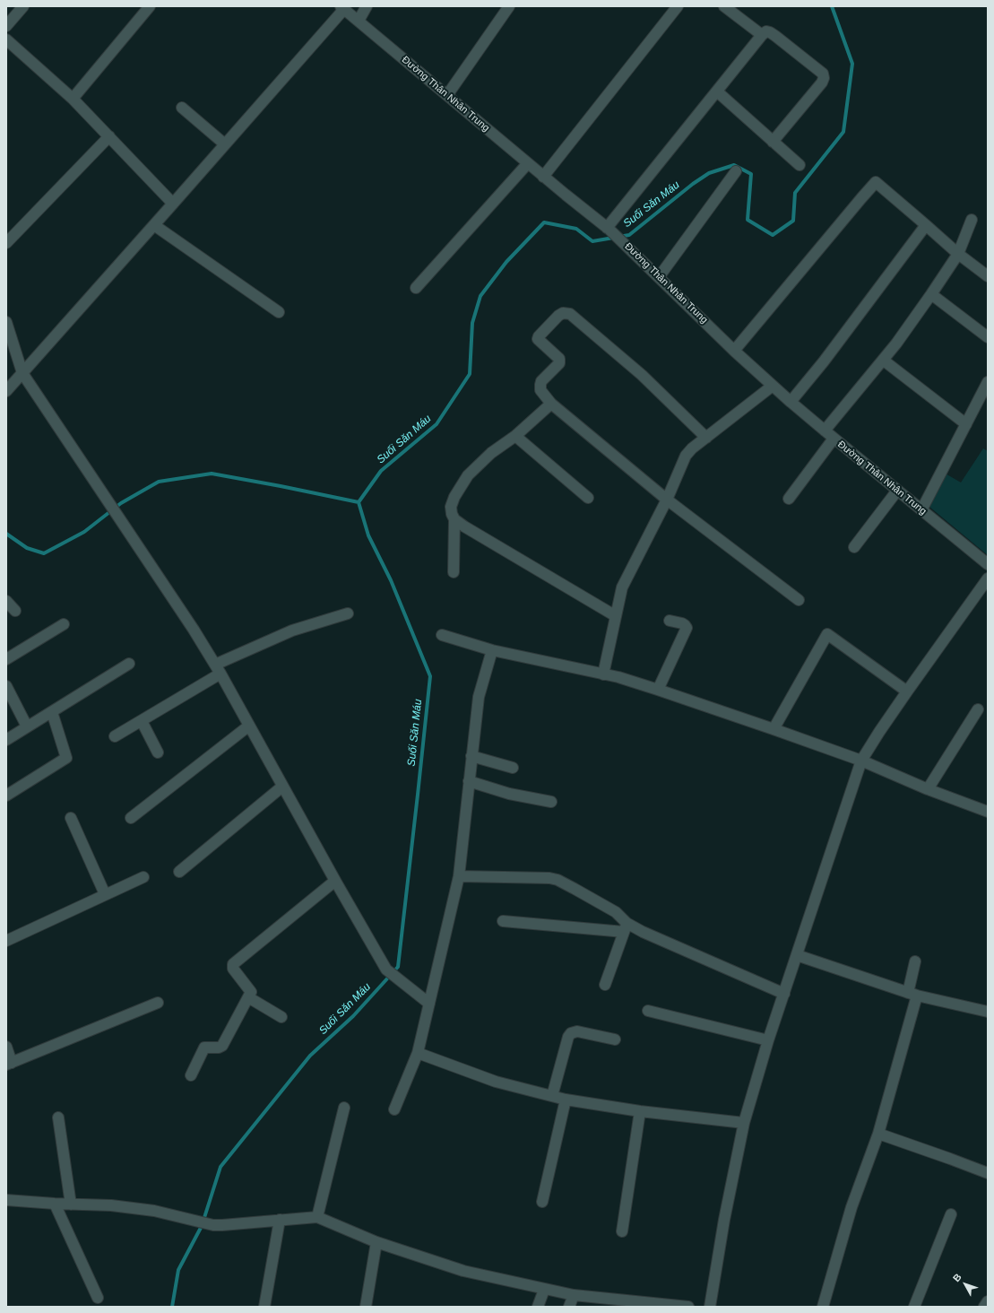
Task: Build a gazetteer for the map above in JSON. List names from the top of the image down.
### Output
{
  "streets": {
    "street": ["Đường Thân Nhân Trung"]
  },
  "water": ["Suối Săn Máu"],
  "north": "top left"
}
